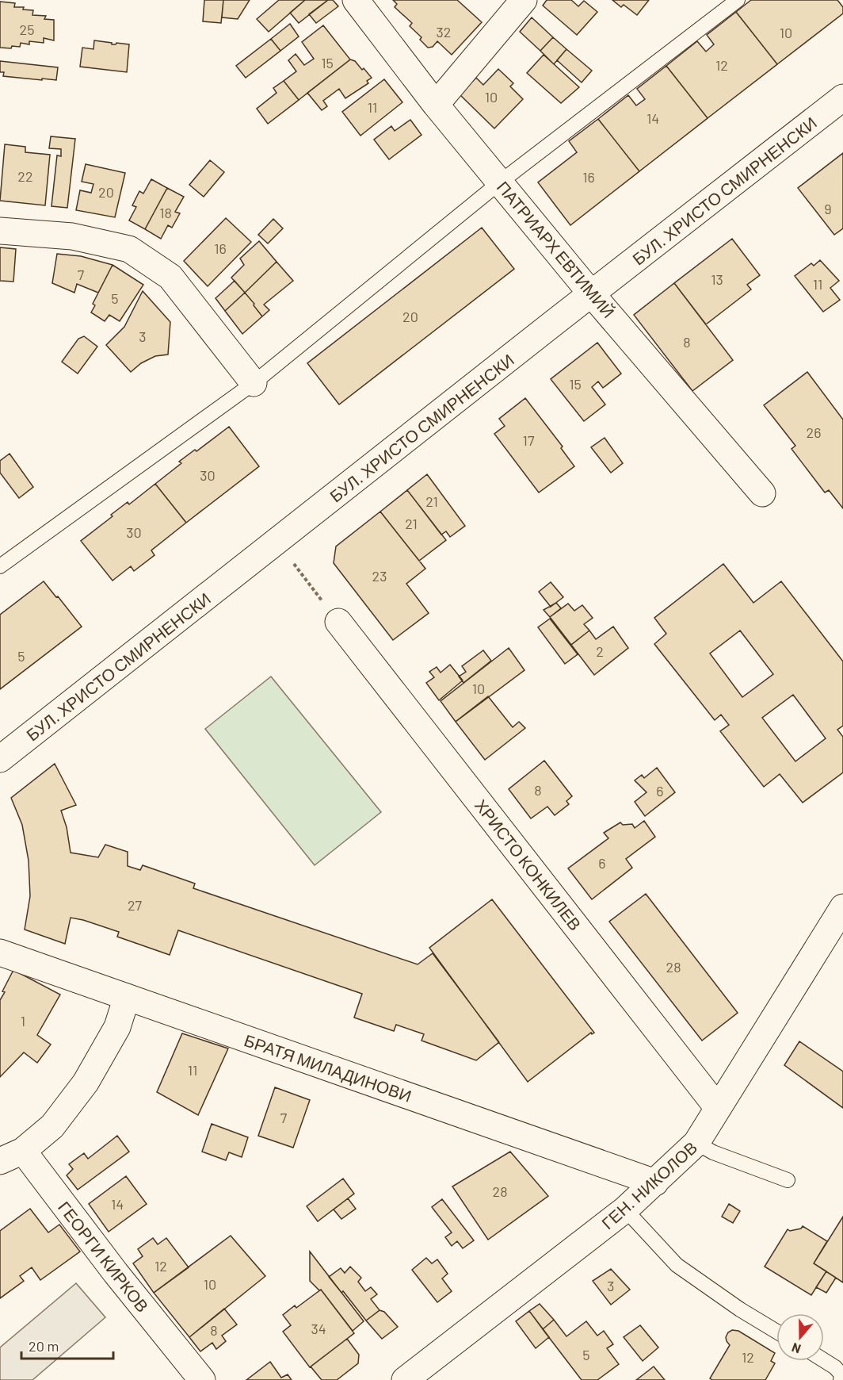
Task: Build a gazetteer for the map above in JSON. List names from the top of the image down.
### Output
{
  "streets": {
    "street": [
      "БУЛ. ХРИСТО СМИРНЕНСКИ",
      "ПАТРИАРХ ЕВТИМИЙ",
      "ХРИСТО КОНКИЛЕВ",
      "БРАТЯ МИЛАДИНОВИ",
      "ГЕН. НИКОЛОВ",
      "ГЕОРГИ КИРКОВ"
    ]
  },
  "crossings": [
    ["БУЛ. ХРИСТО СМИРНЕНСКИ", "ПАТРИАРХ ЕВТИМИЙ"],
    ["ХРИСТО КОНКИЛЕВ", "ГЕН. НИКОЛОВ"],
    ["БРАТЯ МИЛАДИНОВИ", "ГЕН. НИКОЛОВ"]
  ],
  "house_numbers": [
    "25",
    "32",
    "10",
    "15",
    "12",
    "10",
    "11",
    "14",
    "22",
    "16",
    "20",
    "9",
    "18",
    "16",
    "7",
    "13",
    "11",
    "5",
    "20",
    "3",
    "8",
    "15",
    "26",
    "17",
    "30",
    "21",
    "21",
    "30",
    "23",
    "2",
    "5",
    "10",
    "8",
    "6",
    "6",
    "27",
    "28",
    "1",
    "11",
    "7",
    "28",
    "14",
    "12",
    "10",
    "3",
    "34",
    "8",
    "5",
    "12"
  ],
  "scale_bar": "20 m",
  "north": "bottom"
}
